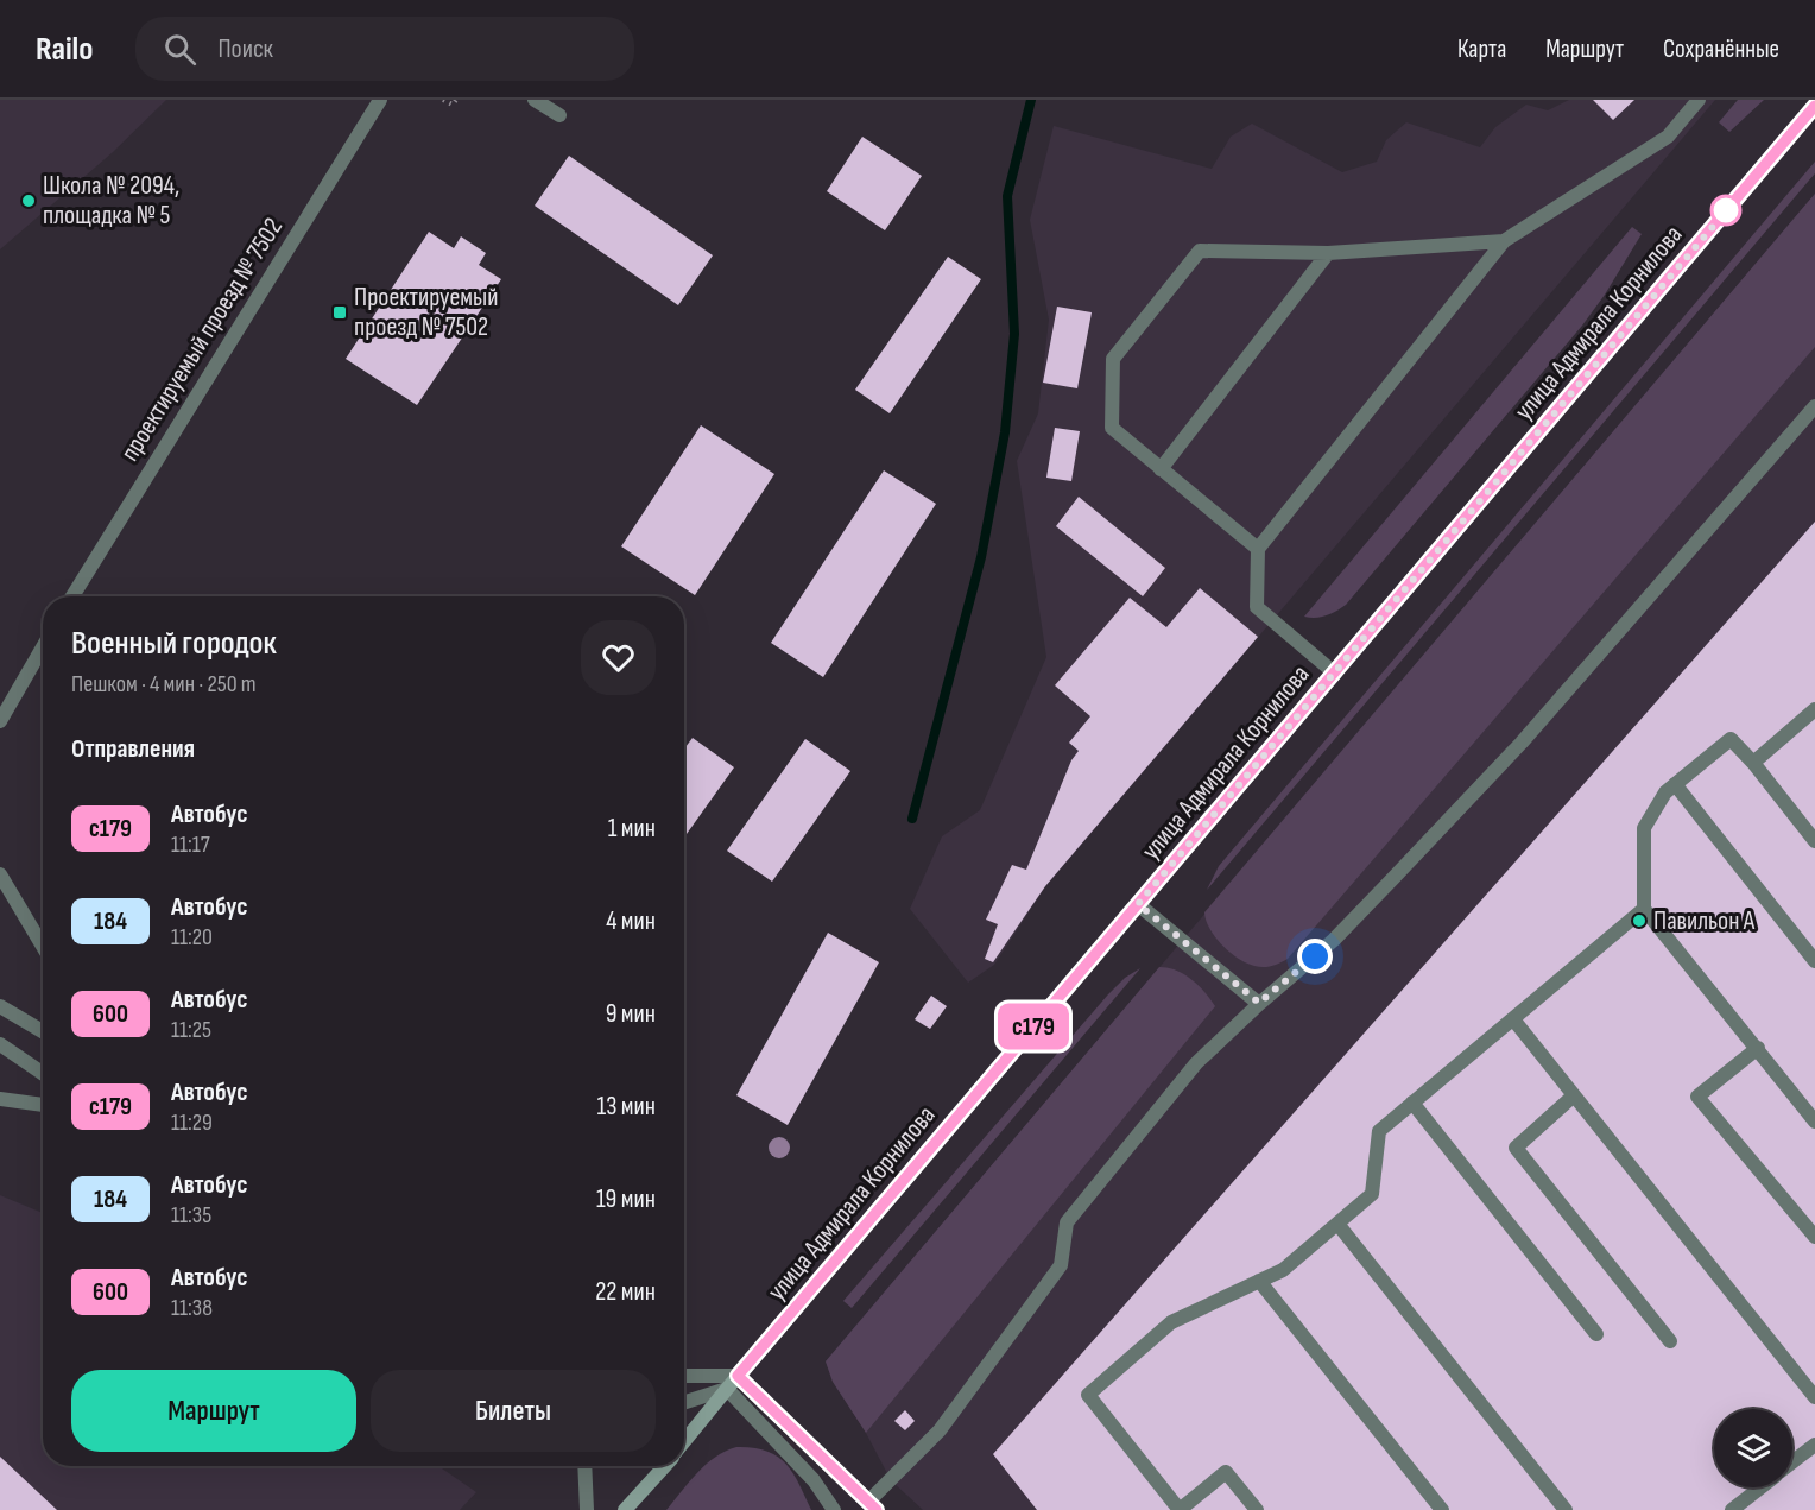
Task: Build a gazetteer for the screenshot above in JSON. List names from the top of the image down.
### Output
{
  "streets": {
    "main road": ["улица Адмирала Корнилова"],
    "street": ["проектируемый проезд № 7502"]
  },
  "places": {
    "other": ["Школа № 2094, площадка № 5", "Павильон А"],
    "transit": ["Проектируемый проезд № 7502"]
  },
  "lines": ["bus line с179"],
  "page": {
    "header": "Railo",
    "search": "Поиск",
    "nav": ["Карта", "Маршрут", "Сохранённые"],
    "on_map": "с179",
    "heading": [
      ["Военный городок", "Пешком · 4 мин · 250 m"],
      "Отправления"
    ],
    "list": [
      {
        "mark": "с179",
        "name": "Автобус",
        "note": "11:17",
        "value": "1 мин"
      },
      {
        "mark": "184",
        "name": "Автобус",
        "note": "11:20",
        "value": "4 мин"
      },
      {
        "mark": "600",
        "name": "Автобус",
        "note": "11:25",
        "value": "9 мин"
      },
      {
        "mark": "с179",
        "name": "Автобус",
        "note": "11:29",
        "value": "13 мин"
      },
      {
        "mark": "184",
        "name": "Автобус",
        "note": "11:35",
        "value": "19 мин"
      },
      {
        "mark": "600",
        "name": "Автобус",
        "note": "11:38",
        "value": "22 мин"
      }
    ],
    "buttons": ["Маршрут", "Билеты"]
  }
}
